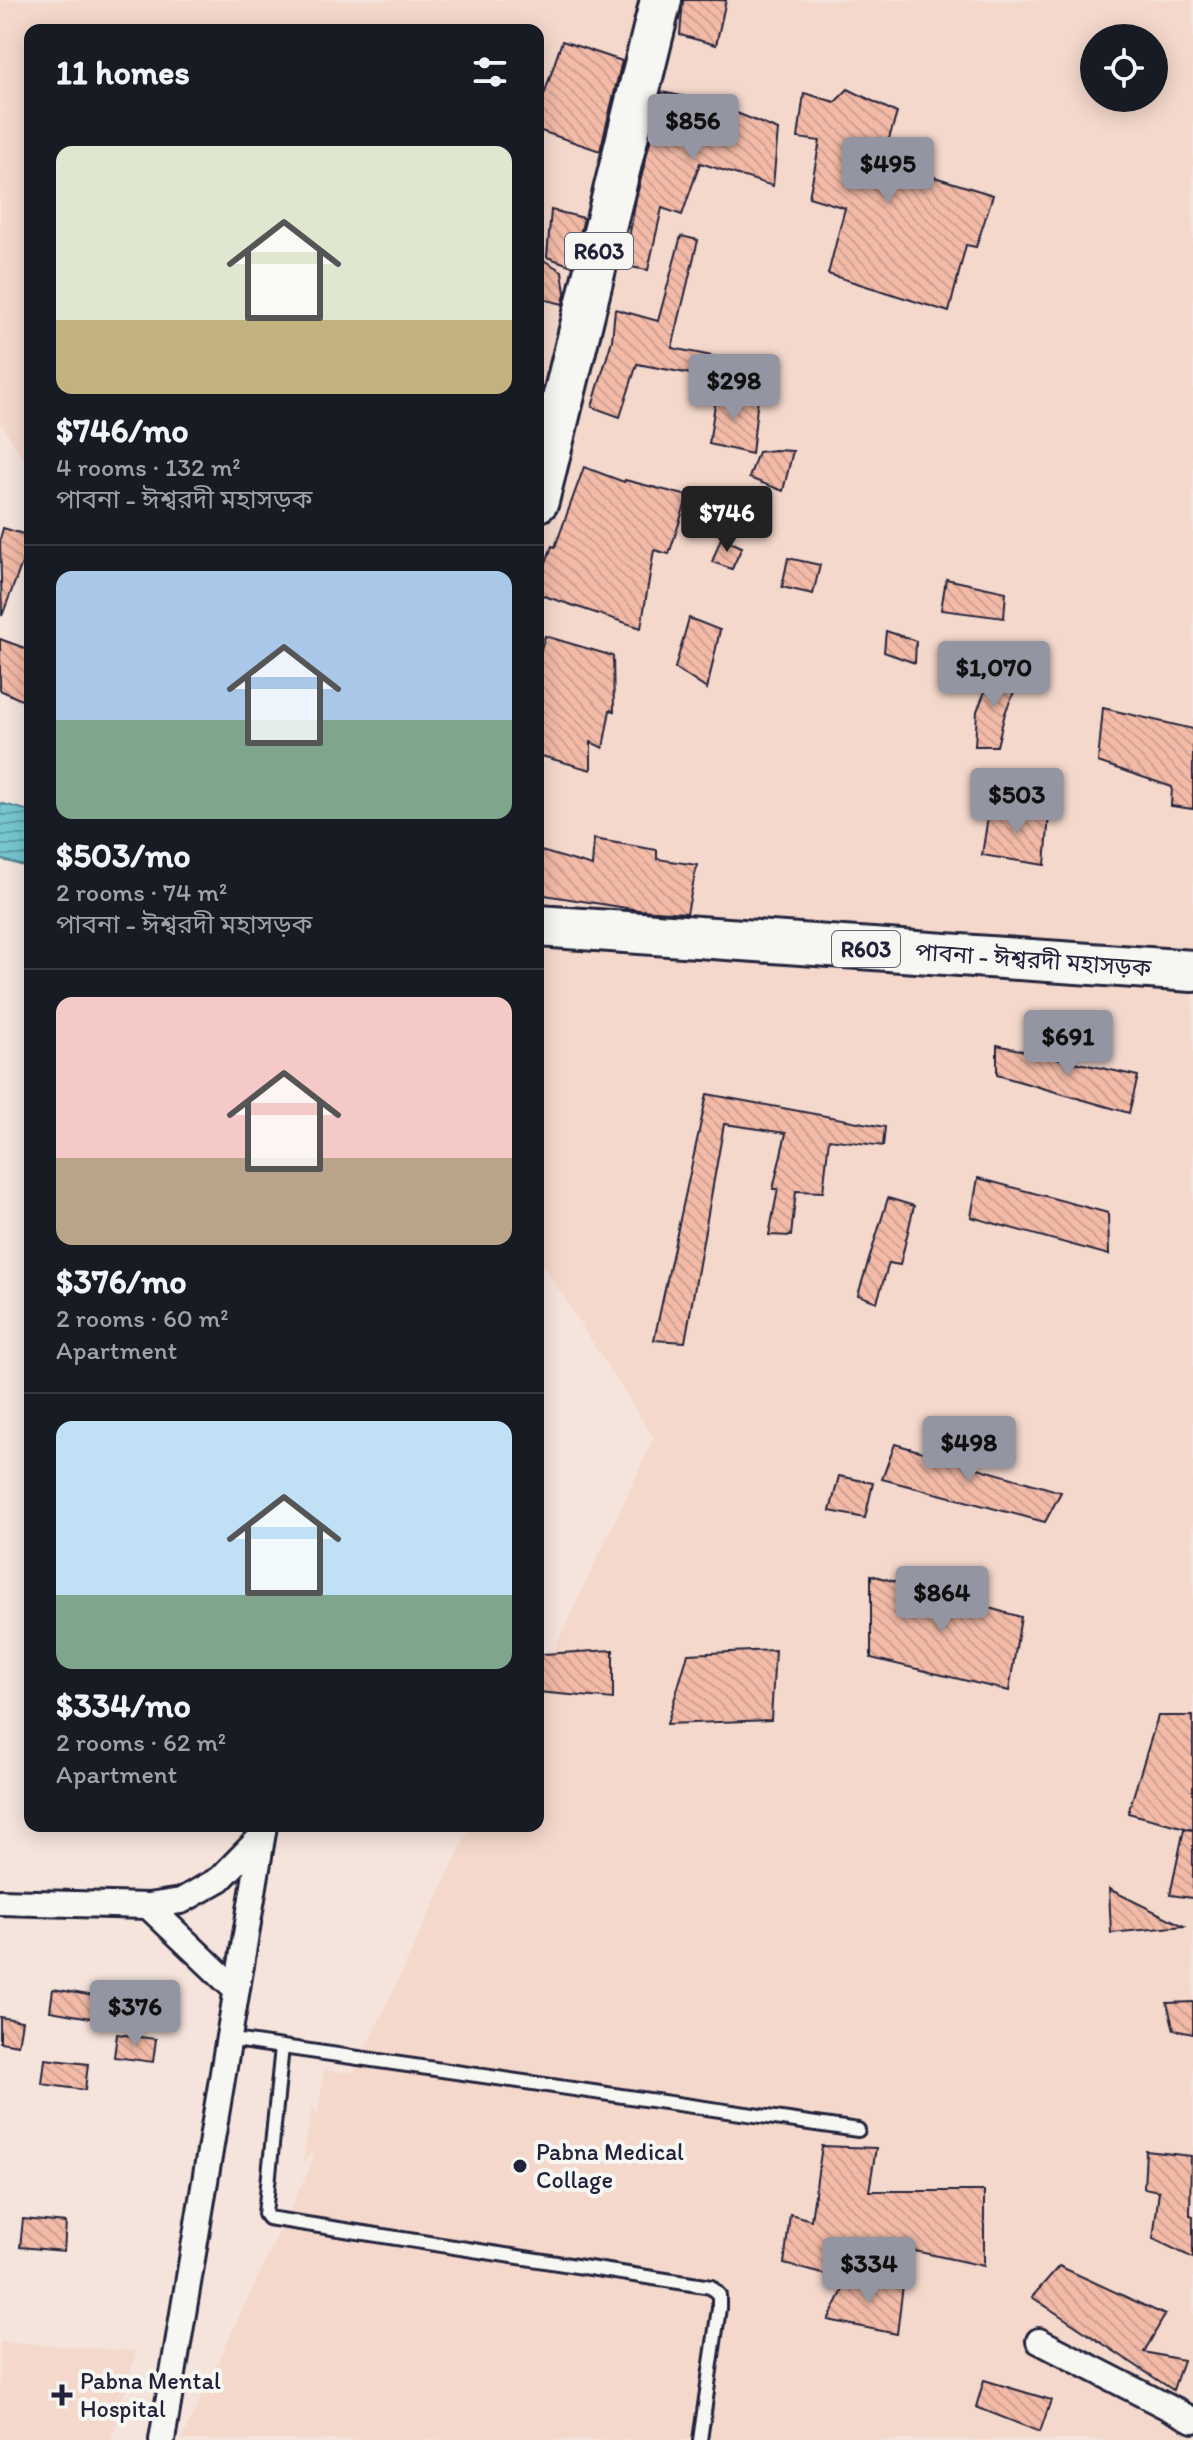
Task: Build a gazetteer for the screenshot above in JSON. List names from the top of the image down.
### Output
{
  "streets": {
    "main road": ["R603", "পাবনা - ঈশ্বরদী মহাসড়ক"]
  },
  "places": {
    "other": ["Pabna Medical Collage"],
    "health": ["Pabna Mental Hospital"]
  },
  "page": {
    "heading": "11 homes",
    "price": [
      "$856",
      "$495",
      "$298",
      "$746",
      "$1,070",
      "$503",
      "$691",
      "$498",
      "$864",
      "$376",
      "$334"
    ],
    "list": [
      {
        "name": "$746/mo",
        "note": "4 rooms · 132 m² · পাবনা - ঈশ্বরদী মহাসড়ক"
      },
      {
        "name": "$503/mo",
        "note": "2 rooms · 74 m² · পাবনা - ঈশ্বরদী মহাসড়ক"
      },
      {
        "name": "$376/mo",
        "note": "2 rooms · 60 m² · Apartment"
      },
      {
        "name": "$334/mo",
        "note": "2 rooms · 62 m² · Apartment"
      }
    ]
  }
}
